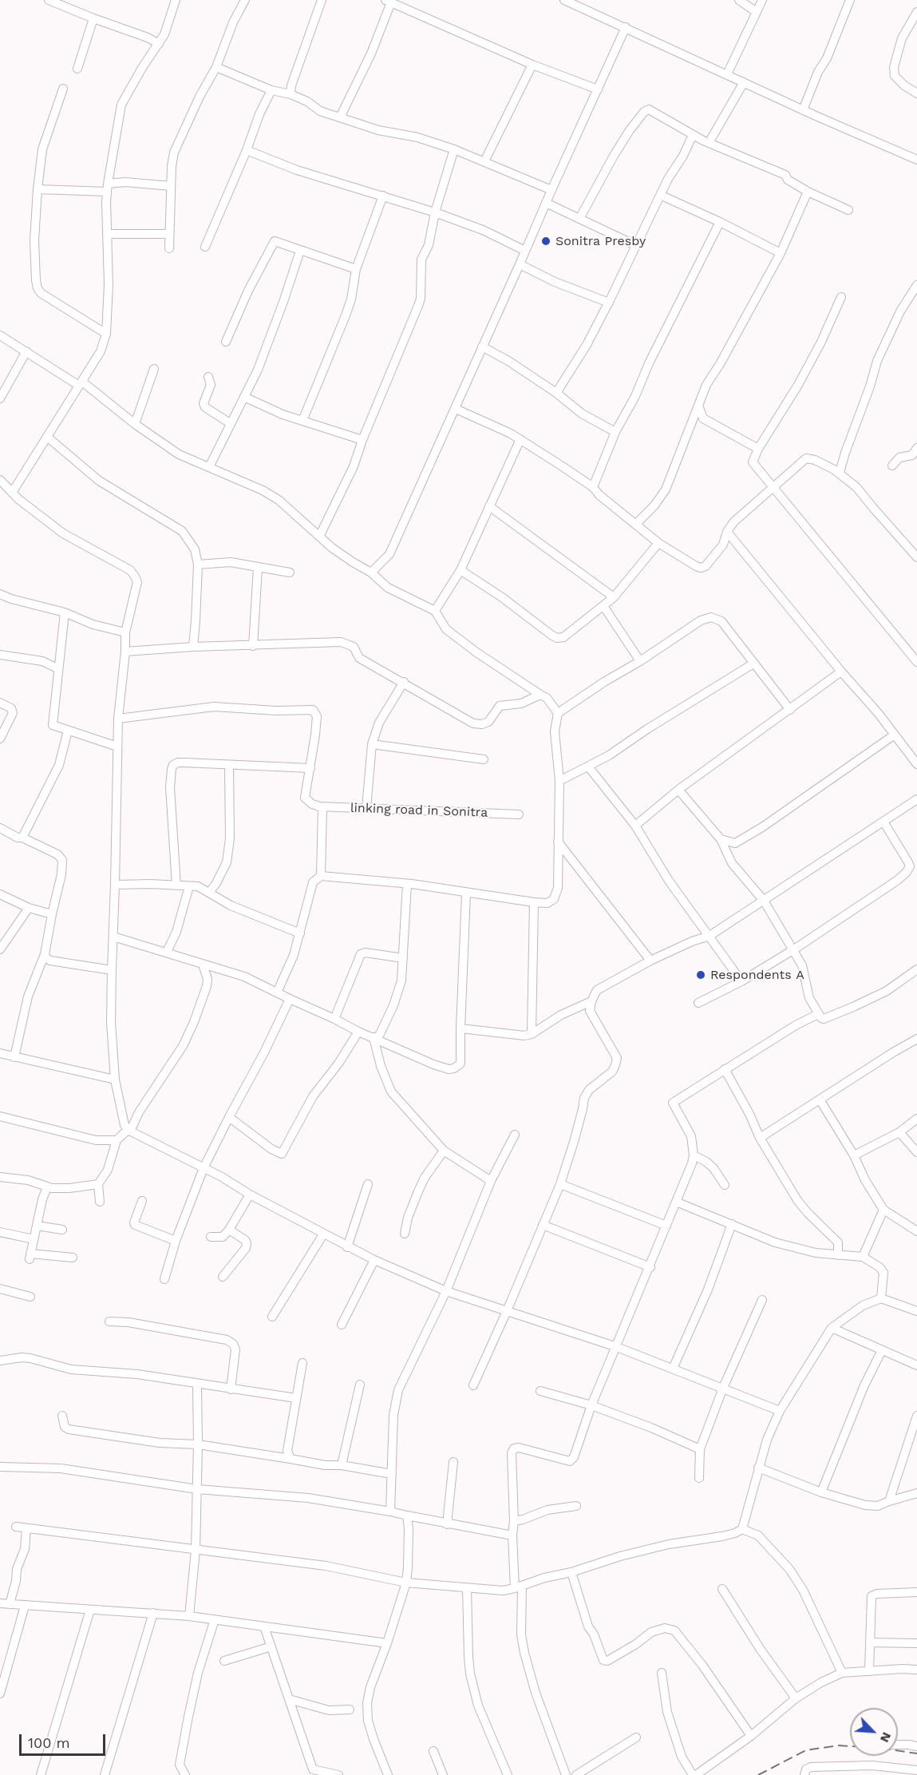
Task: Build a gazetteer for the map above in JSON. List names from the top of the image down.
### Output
{
  "streets": {
    "street": ["linking road in Sonitra"]
  },
  "places": ["Sonitra Presby", "Respondents A"],
  "scale_bar": "100 m",
  "north": "bottom right"
}
